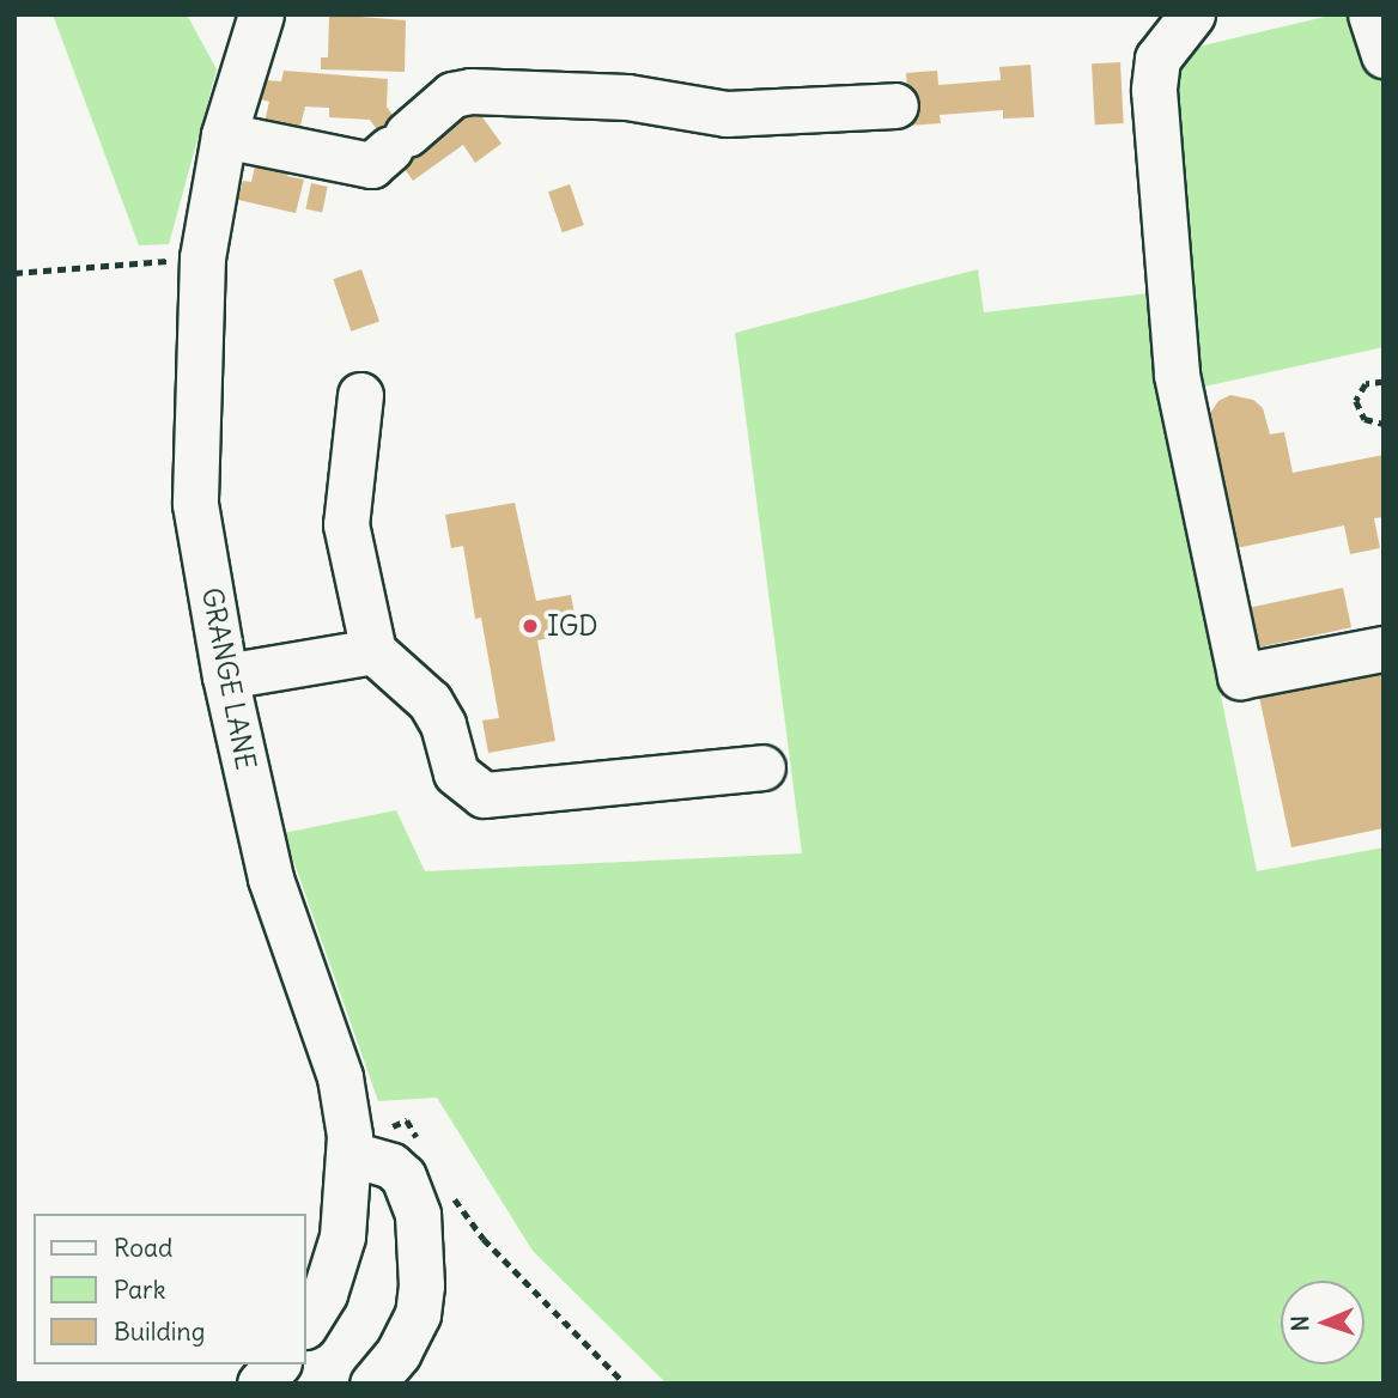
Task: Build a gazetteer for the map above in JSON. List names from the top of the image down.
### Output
{
  "streets": {
    "street": ["GRANGE LANE"]
  },
  "places": ["IGD"],
  "legend": ["Road", "Park", "Building"],
  "north": "left"
}
